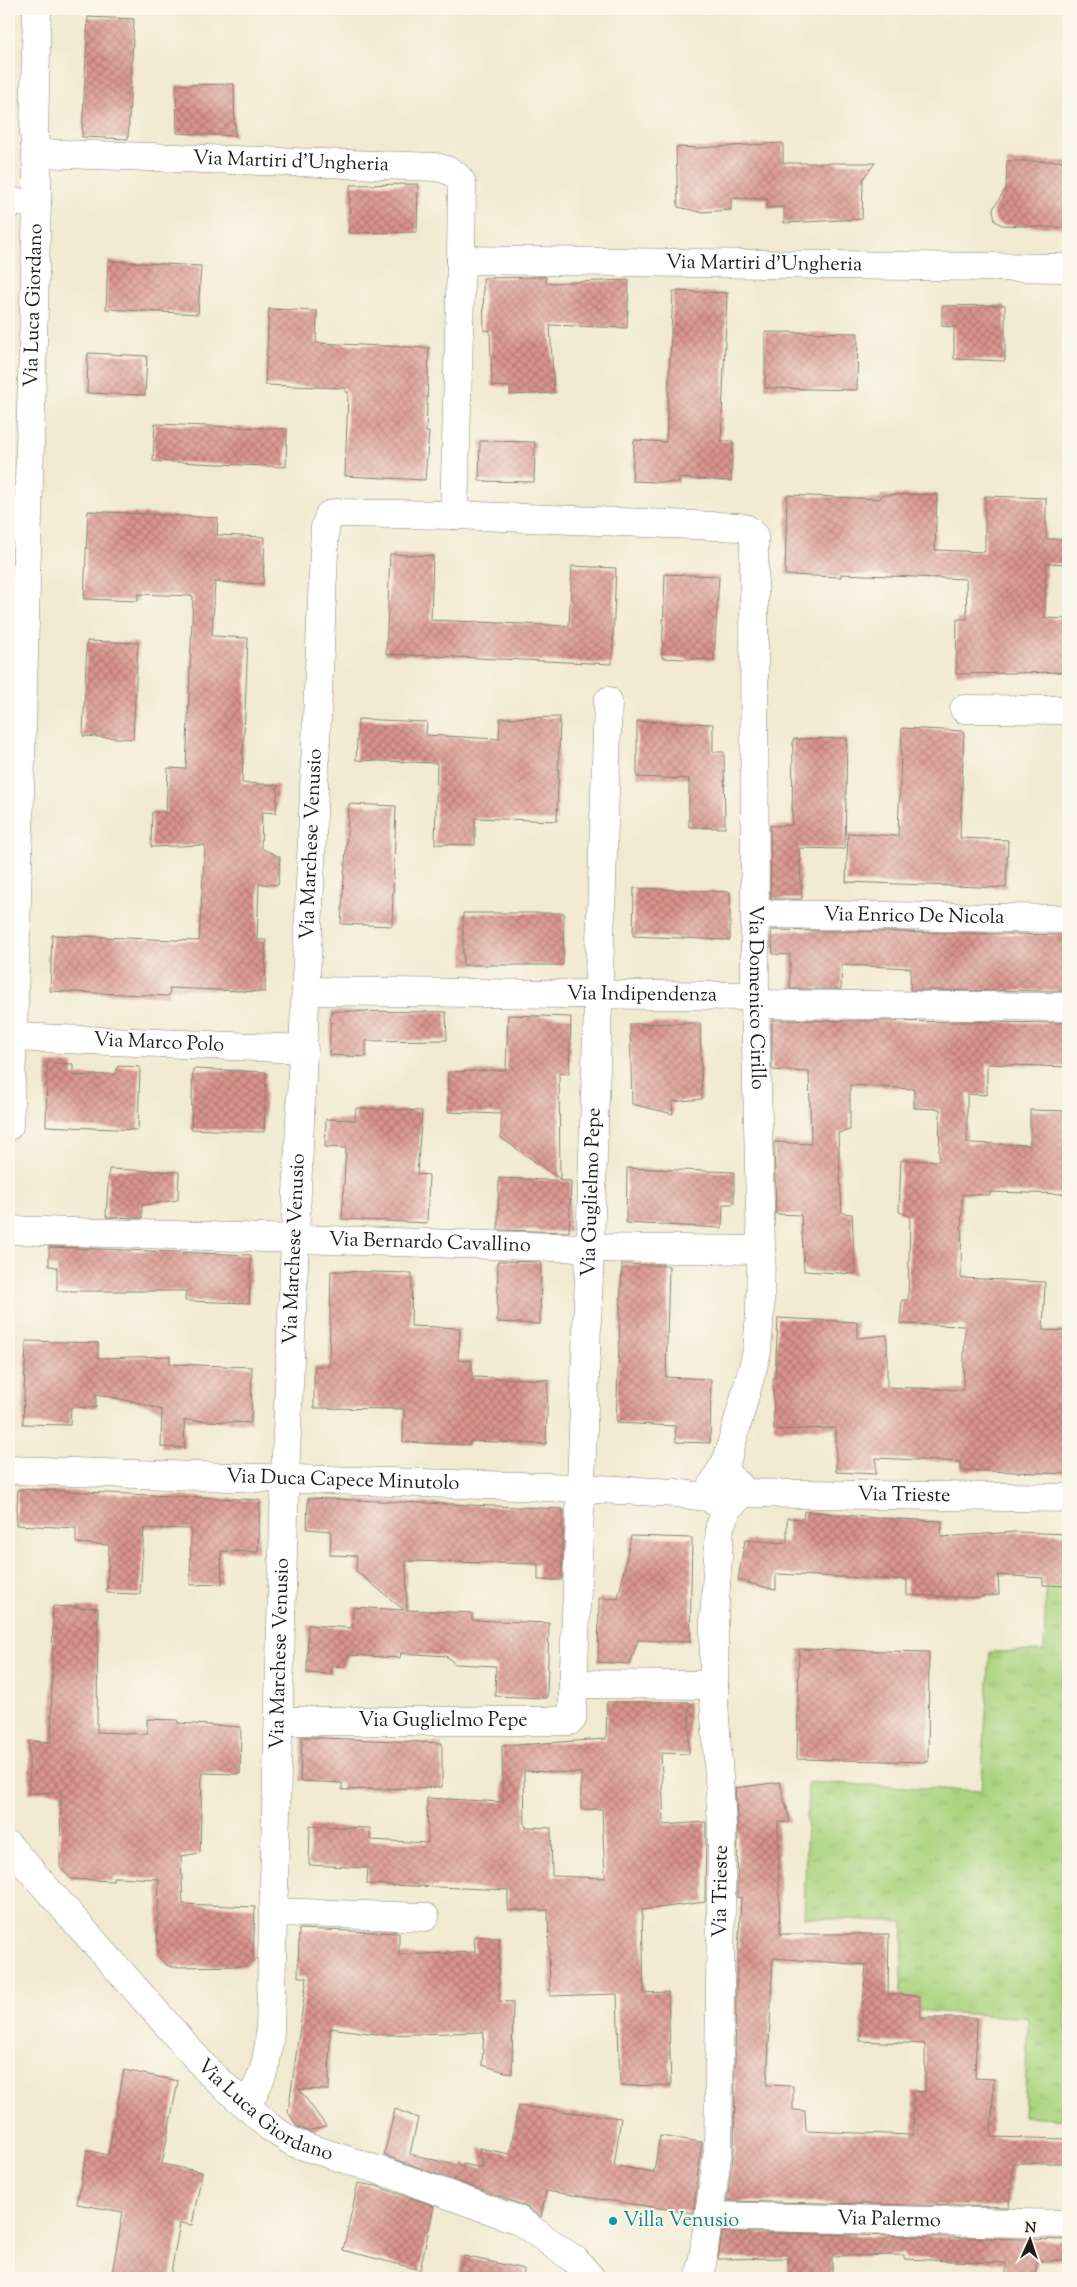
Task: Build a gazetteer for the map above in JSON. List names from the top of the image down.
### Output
{
  "streets": {
    "street": [
      "Via Martiri d'Ungheria",
      "Via Luca Giordano",
      "Via Marchese Venusio",
      "Via Enrico De Nicola",
      "Via Indipendenza",
      "Via Domenico Cirillo",
      "Via Marco Polo",
      "Via Guglielmo Pepe",
      "Via Bernardo Cavallino",
      "Via Duca Capece Minutolo",
      "Via Trieste",
      "Via Palermo"
    ]
  },
  "crossings": [
    ["Via Martiri d'Ungheria", "Via Luca Giordano"],
    ["Via Martiri d'Ungheria", "Via Marchese Venusio"],
    ["Via Martiri d'Ungheria", "Via Domenico Cirillo"],
    ["Via Luca Giordano", "Via Marchese Venusio"],
    ["Via Luca Giordano", "Via Marco Polo"],
    ["Via Marchese Venusio", "Via Indipendenza"],
    ["Via Marchese Venusio", "Via Domenico Cirillo"],
    ["Via Marchese Venusio", "Via Marco Polo"],
    ["Via Marchese Venusio", "Via Guglielmo Pepe"],
    ["Via Marchese Venusio", "Via Bernardo Cavallino"],
    ["Via Marchese Venusio", "Via Duca Capece Minutolo"],
    ["Via Indipendenza", "Via Domenico Cirillo"],
    ["Via Indipendenza", "Via Guglielmo Pepe"],
    ["Via Domenico Cirillo", "Via Bernardo Cavallino"],
    ["Via Domenico Cirillo", "Via Duca Capece Minutolo"],
    ["Via Domenico Cirillo", "Via Trieste"],
    ["Via Guglielmo Pepe", "Via Bernardo Cavallino"],
    ["Via Guglielmo Pepe", "Via Duca Capece Minutolo"],
    ["Via Duca Capece Minutolo", "Via Trieste"],
    ["Via Trieste", "Via Palermo"]
  ],
  "places": ["Villa Venusio"],
  "north": "top"
}
